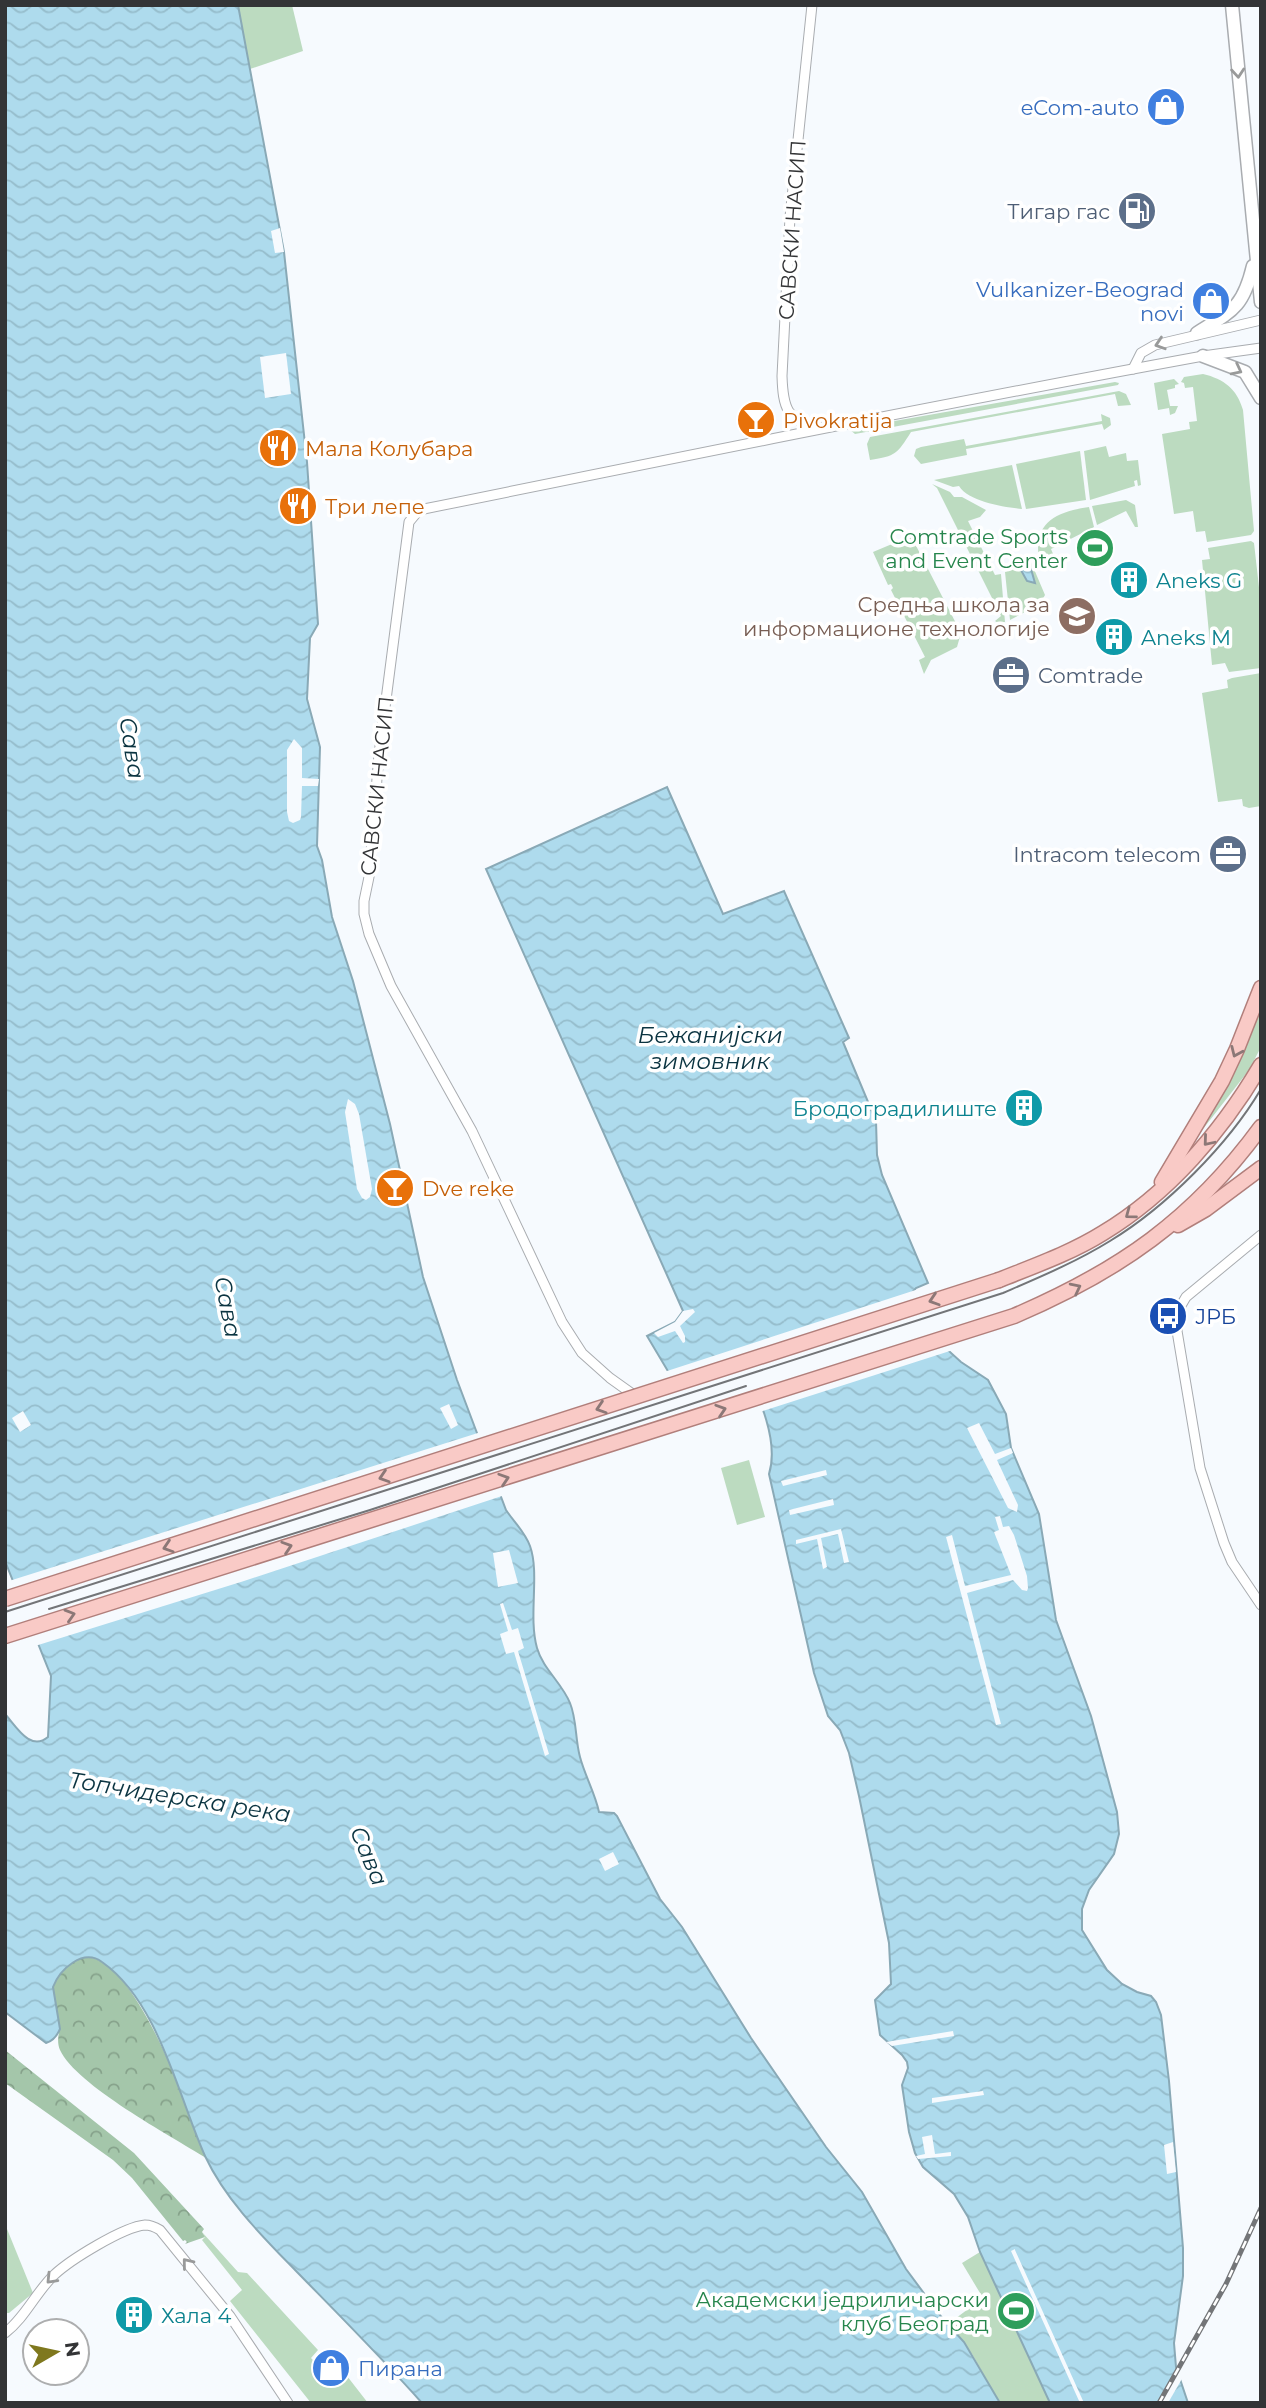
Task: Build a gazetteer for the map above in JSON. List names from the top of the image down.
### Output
{
  "streets": {
    "street": ["САВСКИ НАСИП"]
  },
  "water": ["Сава", "Бежанијски зимовник", "Топчидерска река"],
  "places": {
    "shop": ["eCom-auto", "Vulkanizer-Beograd novi", "Пирана"],
    "fuel station": ["Тигар гас"],
    "bar": ["Pivokratija", "Dve reke"],
    "restaurant": ["Мала Колубара", "Три лепе"],
    "sports": ["Comtrade Sports and Event Center", "Академски једриличарски клуб Београд"],
    "building": [
      "Aneks G",
      "Aneks M",
      "Бродоградилиште",
      "Хала 4"
    ],
    "school or university": ["Средња школа за информационе технологије"],
    "office": ["Comtrade", "Intracom telecom"],
    "bus stop": ["ЈРБ"]
  },
  "north": "right"
}
